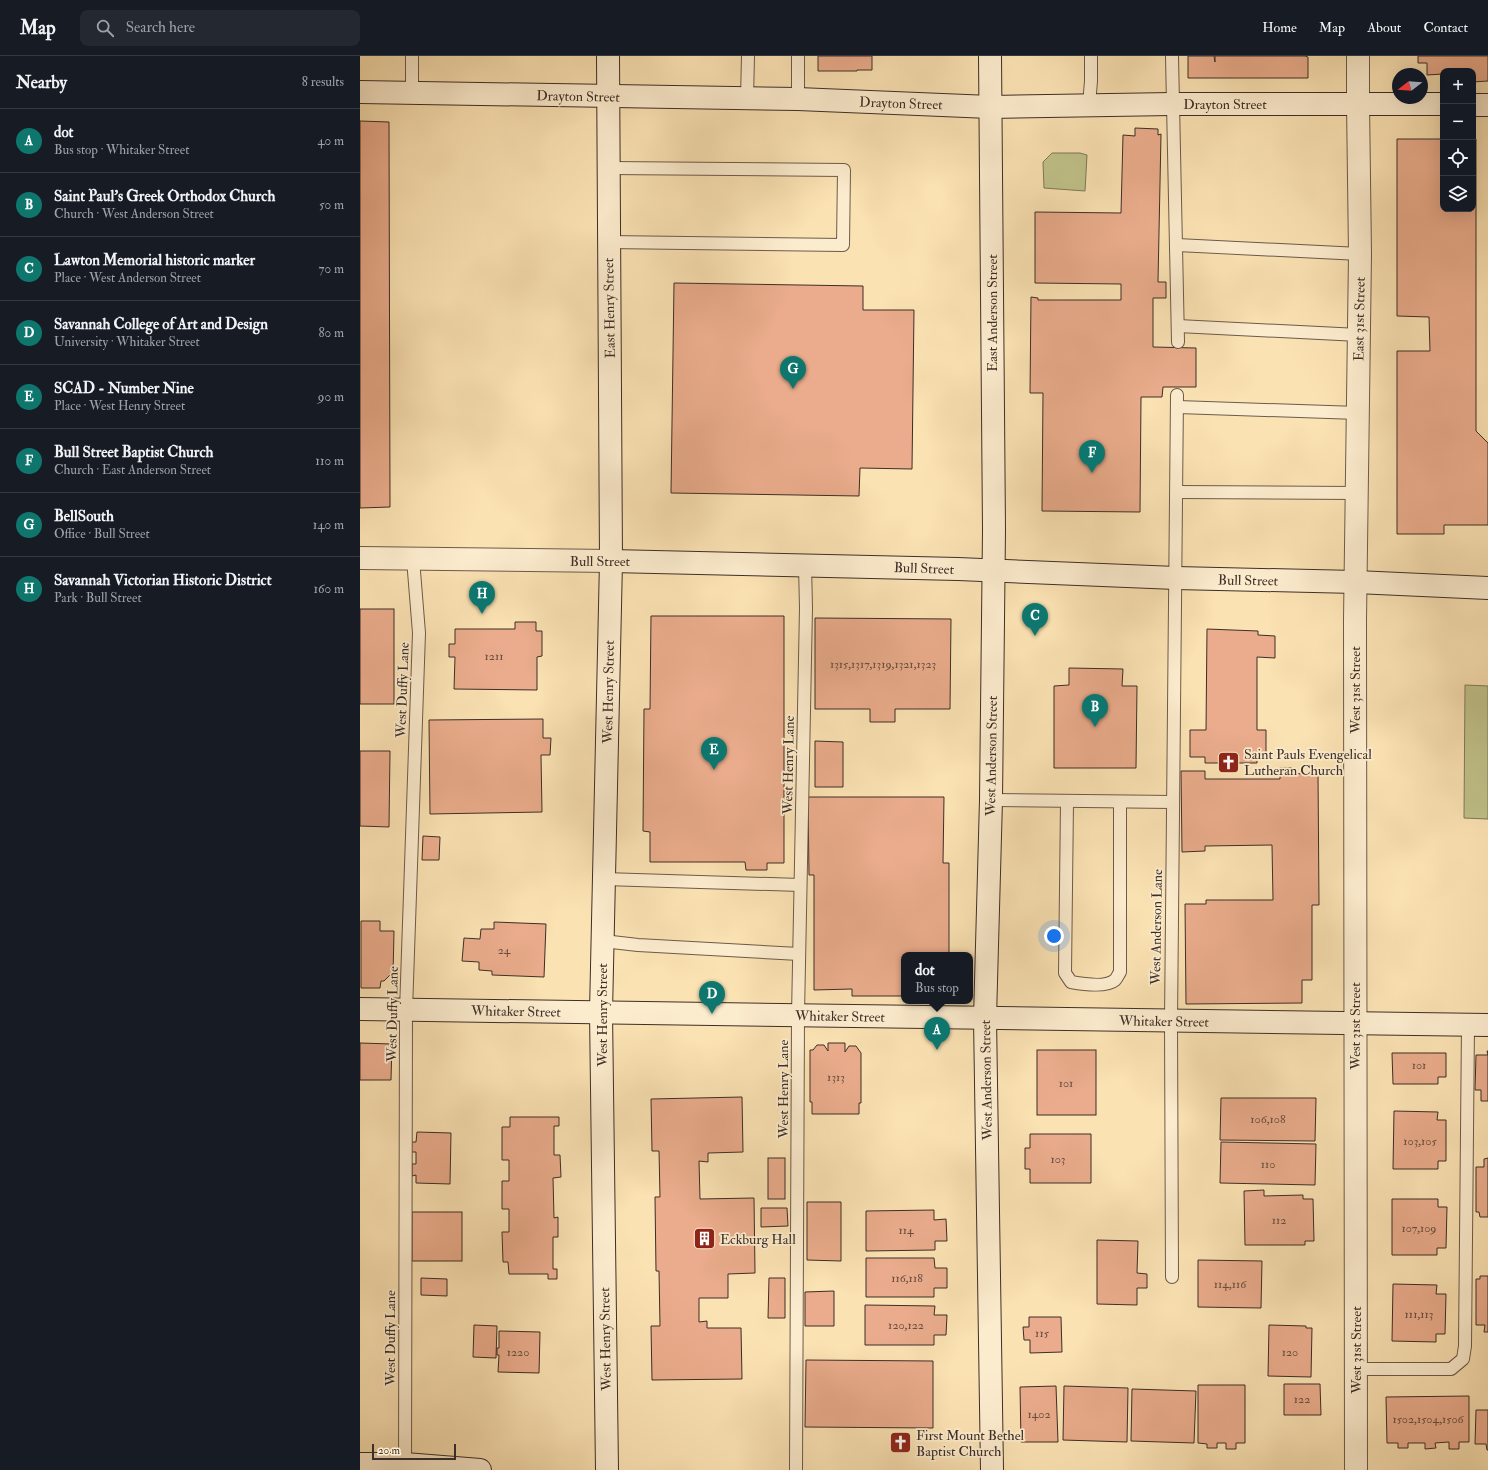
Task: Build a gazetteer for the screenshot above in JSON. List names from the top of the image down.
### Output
{
  "streets": {
    "main road": [
      "Drayton Street",
      "East Henry Street",
      "East Anderson Street",
      "East 31st Street",
      "Bull Street",
      "West 31st Street",
      "West Henry Street",
      "West Anderson Street",
      "Whitaker Street"
    ],
    "lane": ["West Duffy Lane", "West Henry Lane", "West Anderson Lane"]
  },
  "crossings": [
    ["Drayton Street", "East Henry Street"],
    ["Drayton Street", "East Anderson Street"],
    ["Drayton Street", "East 31st Street"],
    ["East Henry Street", "Bull Street"],
    ["East Henry Street", "West Henry Street"],
    ["East Anderson Street", "Bull Street"],
    ["East Anderson Street", "West Anderson Street"],
    ["East 31st Street", "Bull Street"],
    ["East 31st Street", "West 31st Street"],
    ["East 31st Street", "West Anderson Lane"],
    ["Bull Street", "West Duffy Lane"],
    ["Bull Street", "West 31st Street"],
    ["Bull Street", "West Henry Street"],
    ["Bull Street", "West Anderson Street"],
    ["Bull Street", "West Henry Lane"],
    ["Bull Street", "West Anderson Lane"],
    ["West Duffy Lane", "Whitaker Street"],
    ["West 31st Street", "Whitaker Street"],
    ["West Henry Street", "Whitaker Street"],
    ["West Anderson Street", "Whitaker Street"],
    ["West Henry Lane", "Whitaker Street"],
    ["West Anderson Lane", "Whitaker Street"]
  ],
  "places": {
    "church": ["Saint Pauls Evengelical Lutheran Church", "First Mount Bethel Baptist Church"],
    "building": ["Eckburg Hall"]
  },
  "house_numbers": [
    "1211",
    "1315,1317,1319,1321,1323",
    "24",
    "101",
    "1313",
    "101",
    "106,108",
    "103,105",
    "103",
    "110",
    "112",
    "107,109",
    "114",
    "116,118",
    "114,116",
    "111,113",
    "120,122",
    "115",
    "1220",
    "120",
    "122",
    "1402",
    "1502,1504,1506"
  ],
  "scale_bar": "20 m",
  "north": "left",
  "page": {
    "header": "Map",
    "search": "Search here",
    "nav": [
      "Home",
      "Map",
      "About",
      "Contact"
    ],
    "heading": ["Nearby", "8 results"],
    "map_buttons": ["+", "−"],
    "list": [
      {
        "mark": "A",
        "name": "dot",
        "note": "Bus stop · Whitaker Street",
        "value": "40 m"
      },
      {
        "mark": "B",
        "name": "Saint Paul's Greek Orthodox Church",
        "note": "Church · West Anderson Street",
        "value": "50 m"
      },
      {
        "mark": "C",
        "name": "Lawton Memorial historic marker",
        "note": "Place · West Anderson Street",
        "value": "70 m"
      },
      {
        "mark": "D",
        "name": "Savannah College of Art and Design",
        "note": "University · Whitaker Street",
        "value": "80 m"
      },
      {
        "mark": "E",
        "name": "SCAD - Number Nine",
        "note": "Place · West Henry Street",
        "value": "90 m"
      },
      {
        "mark": "F",
        "name": "Bull Street Baptist Church",
        "note": "Church · East Anderson Street",
        "value": "110 m"
      },
      {
        "mark": "G",
        "name": "BellSouth",
        "note": "Office · Bull Street",
        "value": "140 m"
      },
      {
        "mark": "H",
        "name": "Savannah Victorian Historic District",
        "note": "Park · Bull Street",
        "value": "160 m"
      }
    ],
    "pins": [
      "G",
      "F",
      "H",
      "C",
      "B",
      "E",
      "D",
      "A"
    ],
    "popup": ["dot", "Bus stop"],
    "scale": "20 m"
  }
}
